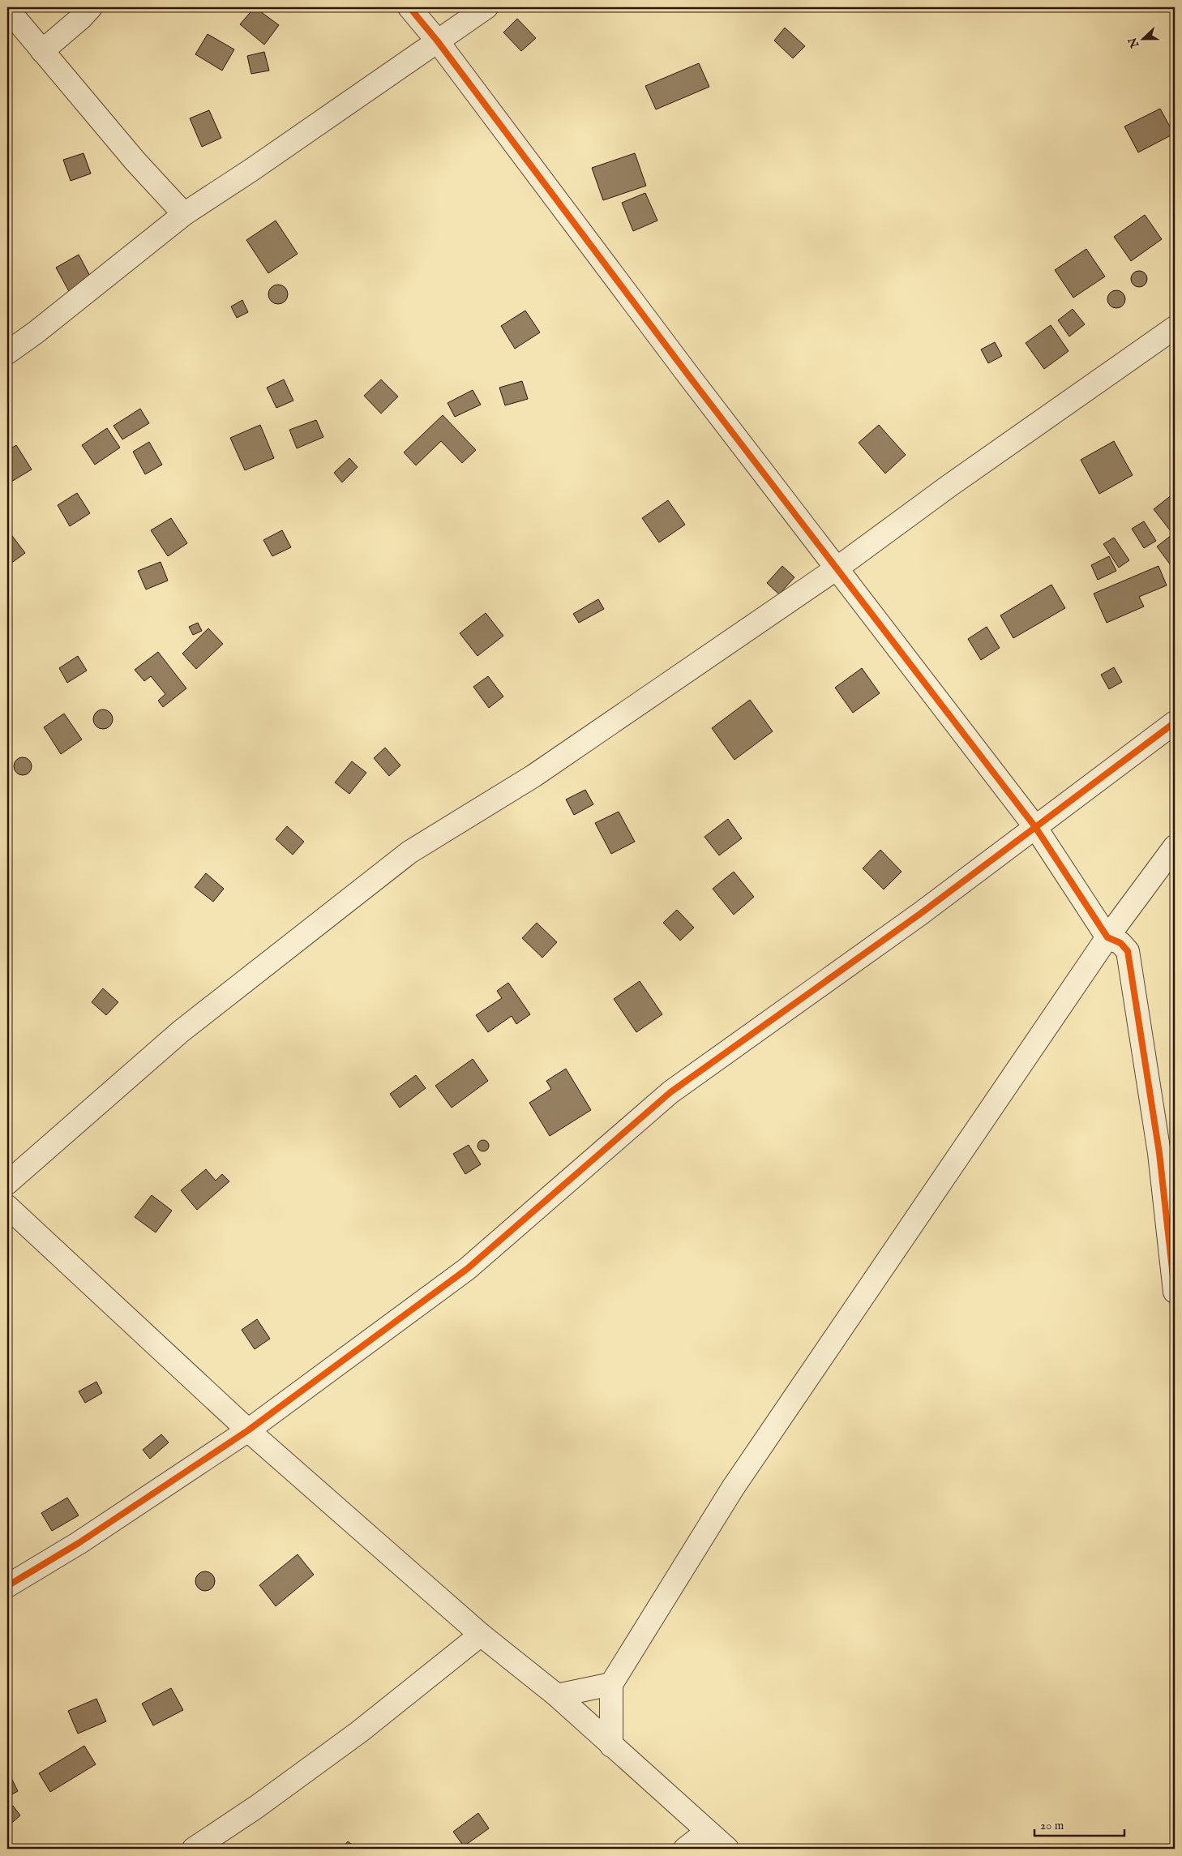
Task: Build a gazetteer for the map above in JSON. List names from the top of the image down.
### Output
{
  "scale_bar": "20 m",
  "north": "left"
}
